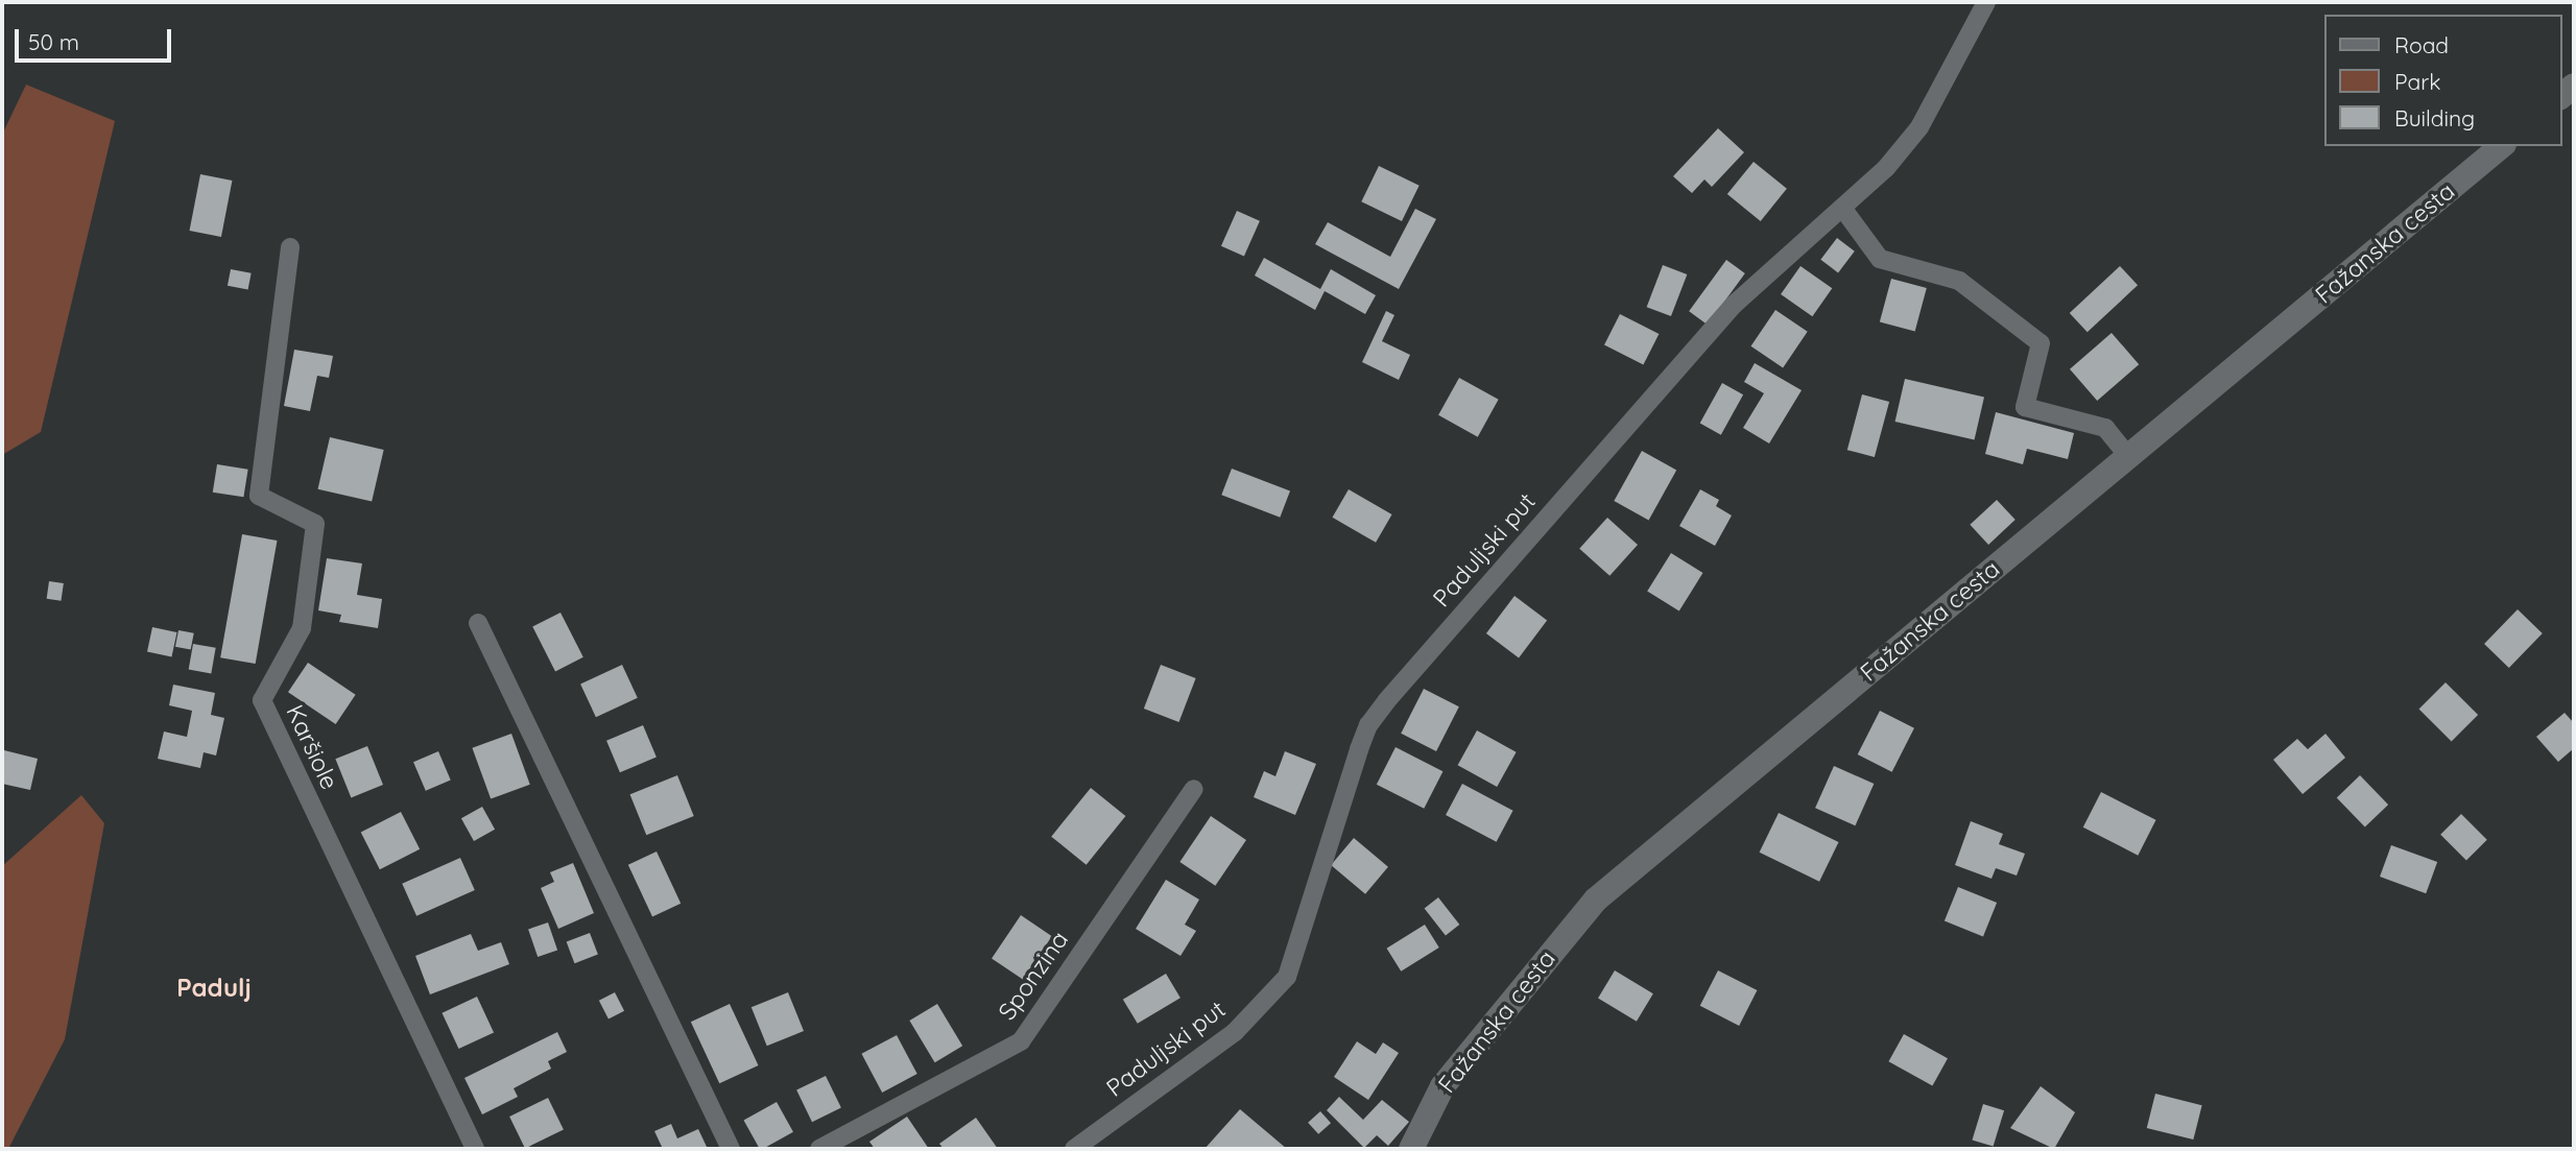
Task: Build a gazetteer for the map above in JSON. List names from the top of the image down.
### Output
{
  "streets": {
    "main road": ["Fažanska cesta"],
    "street": ["Paduljski put", "Karšiole", "Sponzina"]
  },
  "districts": ["Padulj"],
  "legend": ["Road", "Park", "Building"],
  "scale_bar": "50 m"
}
